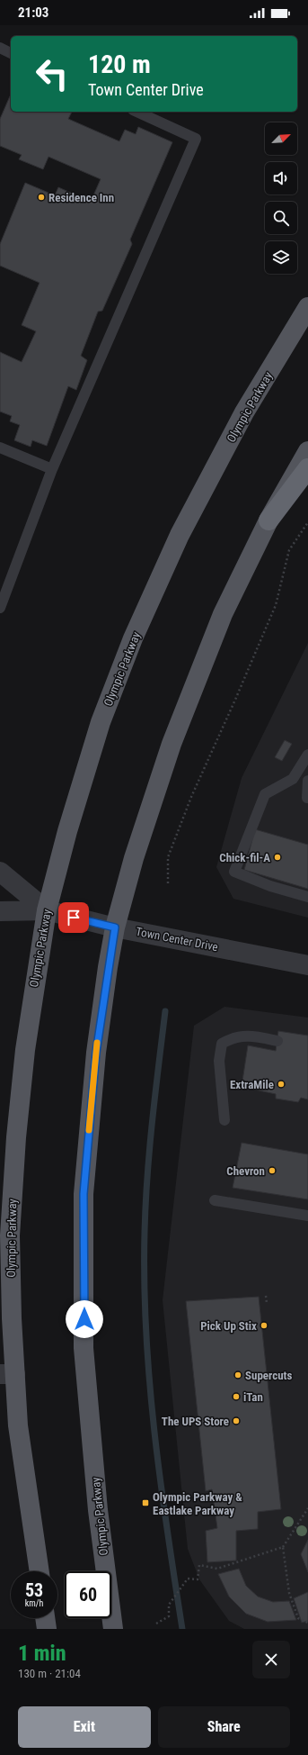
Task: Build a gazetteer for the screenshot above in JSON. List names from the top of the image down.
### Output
{
  "streets": {
    "main road": ["Olympic Parkway"],
    "street": ["Town Center Drive"]
  },
  "crossings": [
    ["Olympic Parkway", "Town Center Drive"]
  ],
  "places": {
    "other": [
      "Residence Inn",
      "Chick-fil-A",
      "ExtraMile",
      "Chevron",
      "Pick Up Stix",
      "Supercuts",
      "iTan",
      "The UPS Store"
    ],
    "transit": ["Olympic Parkway & Eastlake Parkway"]
  },
  "north": "top right",
  "page": {
    "status": "21:03",
    "turn": ["120 m", "Town Center Drive"],
    "speed": "53 km/h",
    "limit": "60",
    "heading": ["1 min", "130 m · 21:04"],
    "buttons": ["Exit", "Share"]
  }
}
